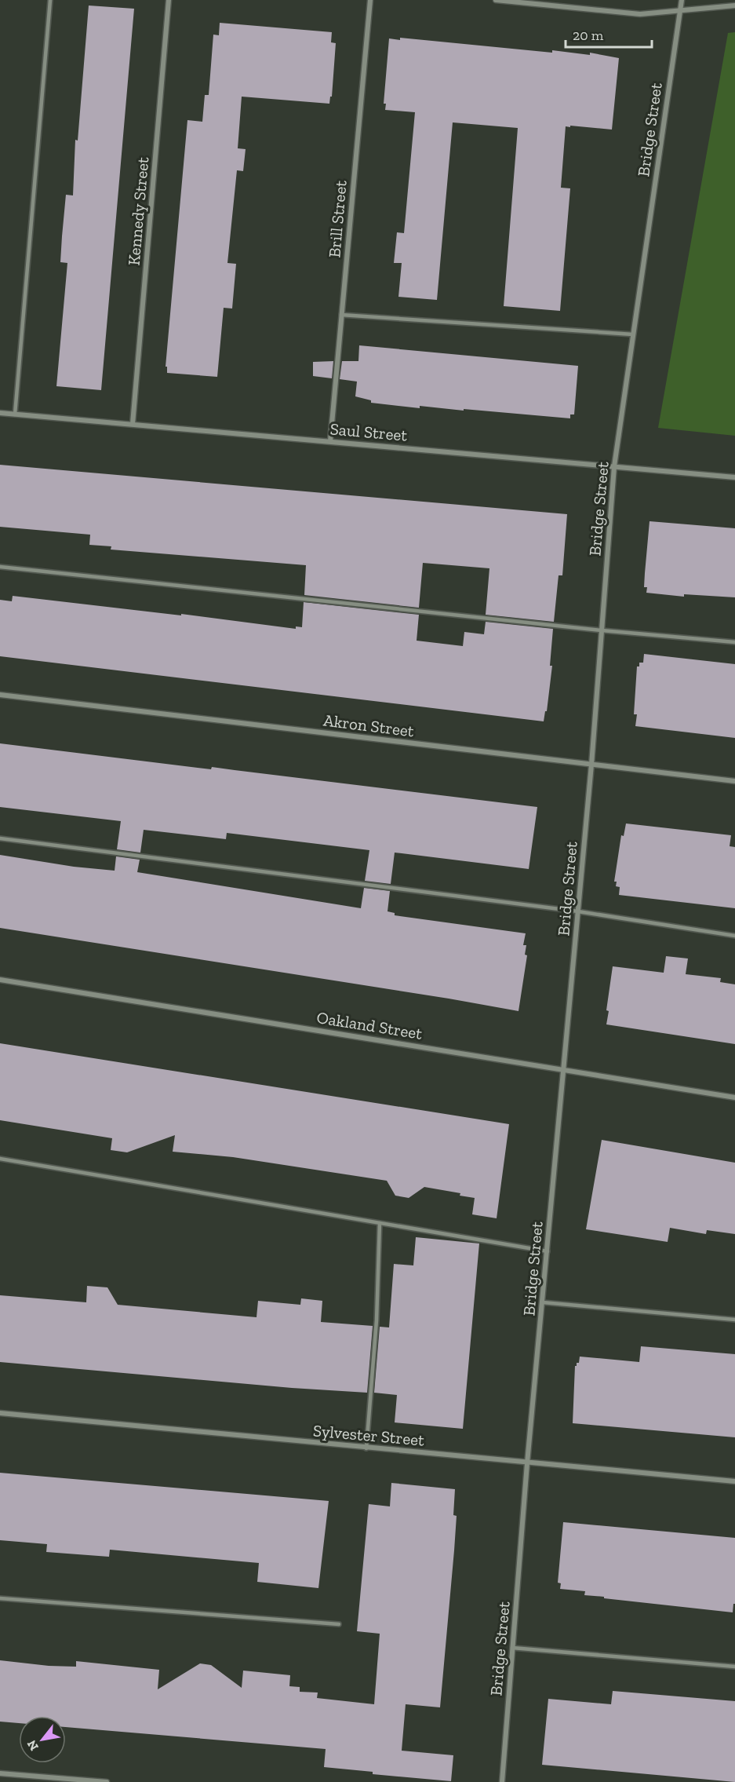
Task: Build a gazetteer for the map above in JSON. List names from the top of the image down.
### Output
{
  "streets": {
    "street": [
      "Bridge Street",
      "Kennedy Street",
      "Brill Street",
      "Saul Street",
      "Akron Street",
      "Oakland Street",
      "Sylvester Street"
    ]
  },
  "crossings": [
    ["Bridge Street", "Saul Street"],
    ["Bridge Street", "Akron Street"],
    ["Bridge Street", "Oakland Street"],
    ["Bridge Street", "Sylvester Street"],
    ["Kennedy Street", "Saul Street"],
    ["Brill Street", "Saul Street"]
  ],
  "scale_bar": "20 m",
  "north": "bottom left"
}
